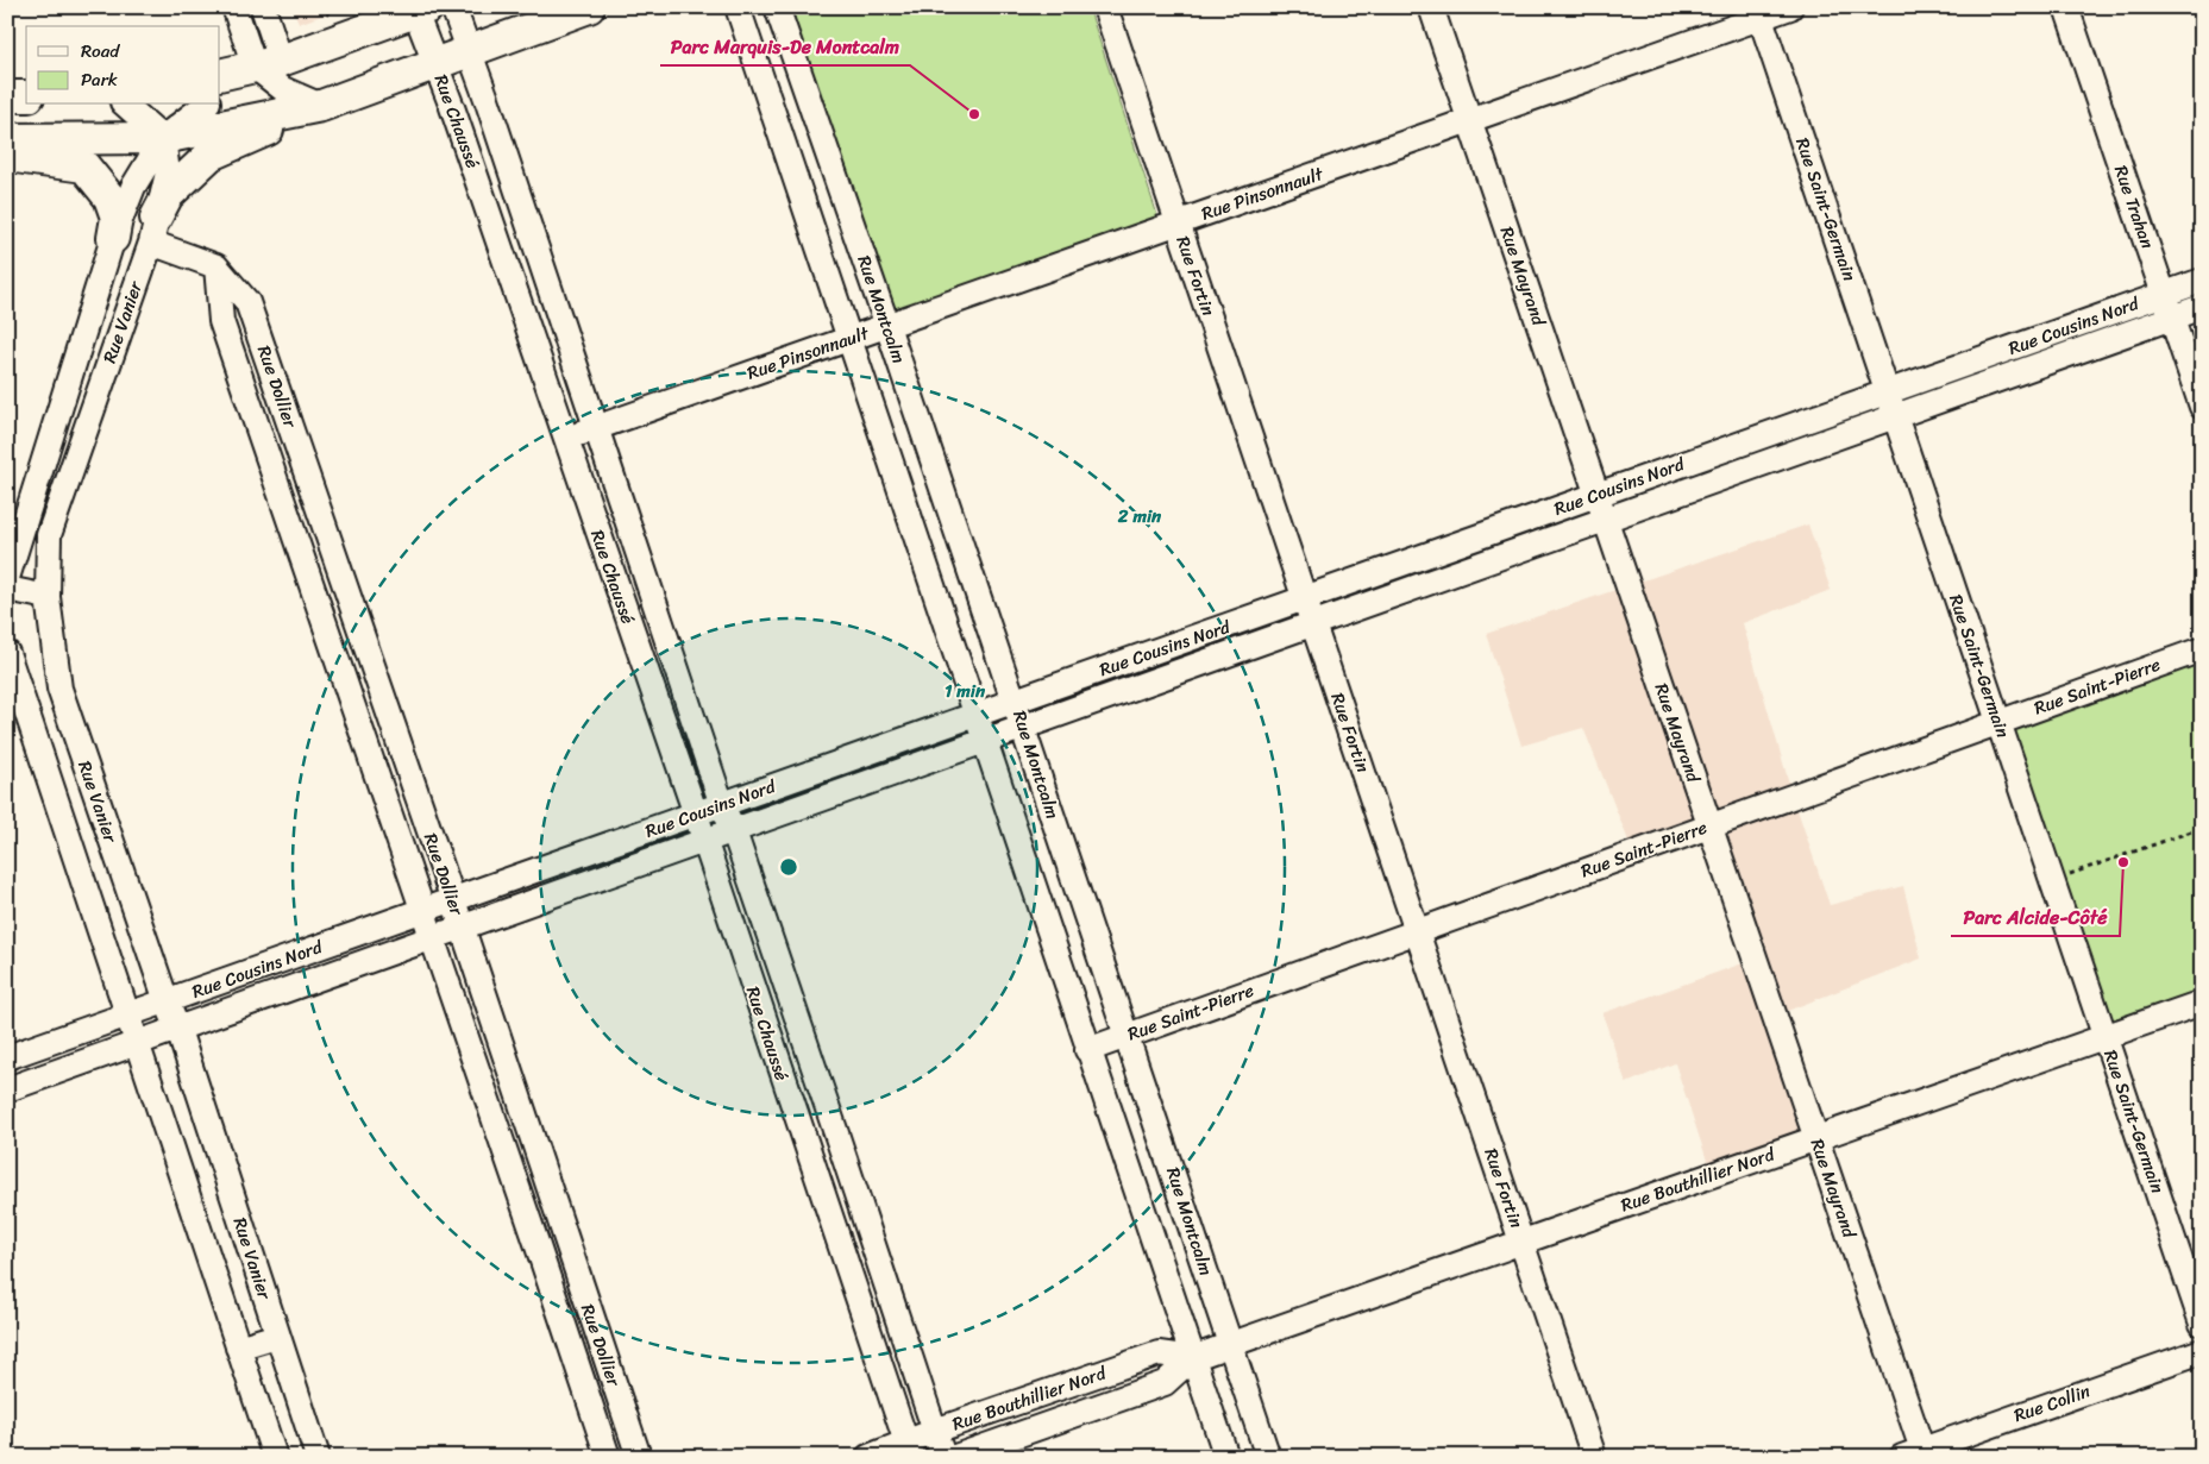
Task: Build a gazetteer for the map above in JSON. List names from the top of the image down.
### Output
{
  "streets": {
    "street": [
      "Rue Chaussé",
      "Rue Pinsonnault",
      "Rue Trahan",
      "Rue Saint-Germain",
      "Rue Fortin",
      "Rue Mayrand",
      "Rue Montcalm",
      "Rue Vanier",
      "Rue Cousins Nord",
      "Rue Dollier",
      "Rue Saint-Pierre",
      "Rue Bouthillier Nord",
      "Rue Collin"
    ]
  },
  "crossings": [
    ["Rue Chaussé", "Rue Pinsonnault"],
    ["Rue Chaussé", "Rue Cousins Nord"],
    ["Rue Chaussé", "Rue Bouthillier Nord"],
    ["Rue Pinsonnault", "Rue Saint-Germain"],
    ["Rue Pinsonnault", "Rue Fortin"],
    ["Rue Pinsonnault", "Rue Mayrand"],
    ["Rue Pinsonnault", "Rue Montcalm"],
    ["Rue Trahan", "Rue Cousins Nord"],
    ["Rue Saint-Germain", "Rue Cousins Nord"],
    ["Rue Saint-Germain", "Rue Saint-Pierre"],
    ["Rue Saint-Germain", "Rue Bouthillier Nord"],
    ["Rue Fortin", "Rue Cousins Nord"],
    ["Rue Fortin", "Rue Saint-Pierre"],
    ["Rue Fortin", "Rue Bouthillier Nord"],
    ["Rue Mayrand", "Rue Cousins Nord"],
    ["Rue Mayrand", "Rue Saint-Pierre"],
    ["Rue Mayrand", "Rue Bouthillier Nord"],
    ["Rue Mayrand", "Rue Collin"],
    ["Rue Montcalm", "Rue Cousins Nord"],
    ["Rue Montcalm", "Rue Saint-Pierre"],
    ["Rue Montcalm", "Rue Bouthillier Nord"],
    ["Rue Vanier", "Rue Cousins Nord"],
    ["Rue Vanier", "Rue Dollier"],
    ["Rue Cousins Nord", "Rue Dollier"]
  ],
  "places": ["Parc Marquis-De Montcalm", "Parc Alcide-Côté"],
  "legend": ["Road", "Park"],
  "rings": ["2 min", "1 min"]
}
